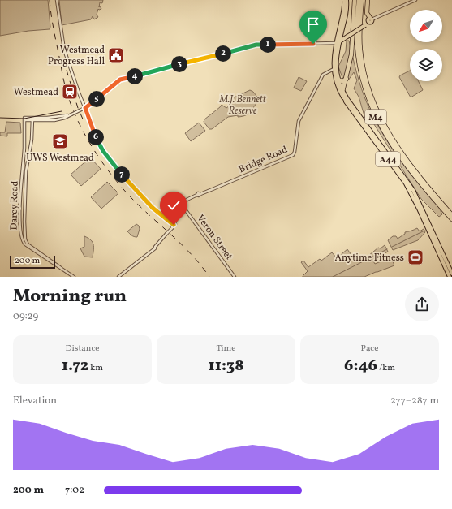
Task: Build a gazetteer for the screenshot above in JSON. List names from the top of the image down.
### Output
{
  "streets": {
    "highway": ["M4", "A44"],
    "street": ["Bridge Road", "Darcy Road", "Veron Street"]
  },
  "crossings": [
    ["Bridge Road", "A44"],
    ["Bridge Road", "Veron Street"]
  ],
  "parks": ["M.J. Bennett Reserve"],
  "places": {
    "public building": ["Westmead Progress Hall"],
    "station": ["Westmead"],
    "school or university": ["UWS Westmead"],
    "sports": ["Anytime Fitness"]
  },
  "scale_bar": "200 m",
  "north": "bottom left",
  "page": {
    "pins": [
      "1",
      "2",
      "3",
      "4",
      "5",
      "6",
      "7"
    ],
    "scale": "200 m",
    "heading": ["Morning run", "09:29"],
    "stats": [
      ["Distance", "1.72 km"],
      ["Time", "11:38"],
      ["Pace", "6:46 /km"]
    ],
    "chart": ["Elevation", "277–287 m"],
    "list": [
      {
        "name": "200 m",
        "note": "7:02"
      }
    ]
  }
}
